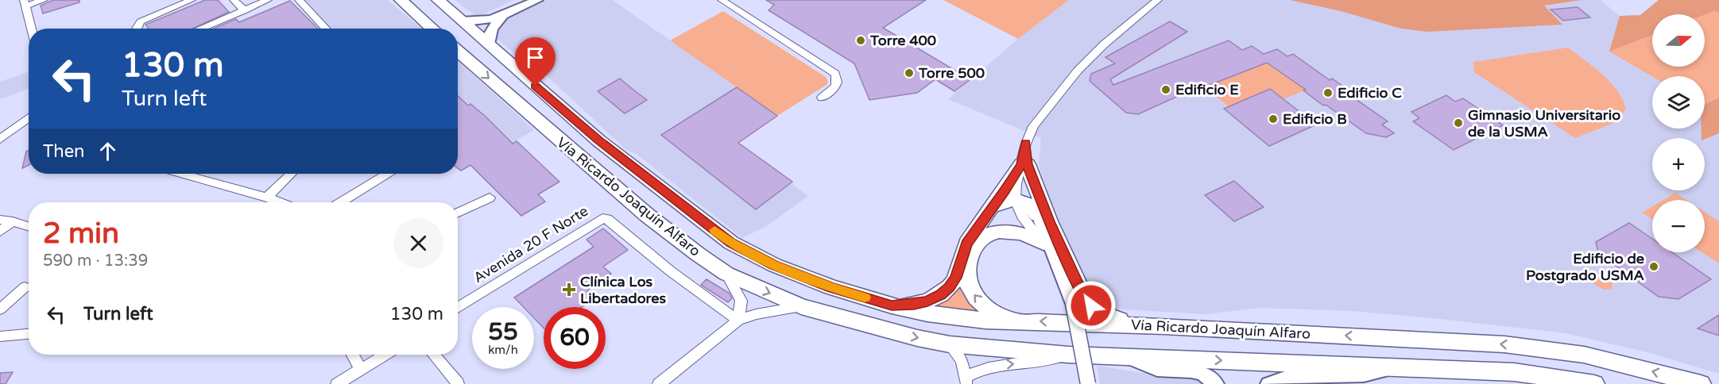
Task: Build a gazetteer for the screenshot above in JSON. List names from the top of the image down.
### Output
{
  "streets": {
    "main road": ["Vía Ricardo Joaquín Alfaro"],
    "street": ["Avenida 20 F Norte"]
  },
  "places": {
    "other": [
      "Torre 400",
      "Torre 500",
      "Edificio E",
      "Edificio C",
      "Edificio B",
      "Gimnasio Universitario de la USMA",
      "Edificio de Postgrado USMA"
    ],
    "health": ["Clínica Los Libertadores"]
  },
  "north": "right",
  "page": {
    "map_buttons": ["+", "−"],
    "turn": ["130 m", "Turn left"],
    "then": "Then",
    "heading": ["2 min", "590 m · 13:39"],
    "list": [
      {
        "name": "Turn left",
        "value": "130 m"
      }
    ],
    "speed": "55 km/h",
    "limit": "60"
  }
}
